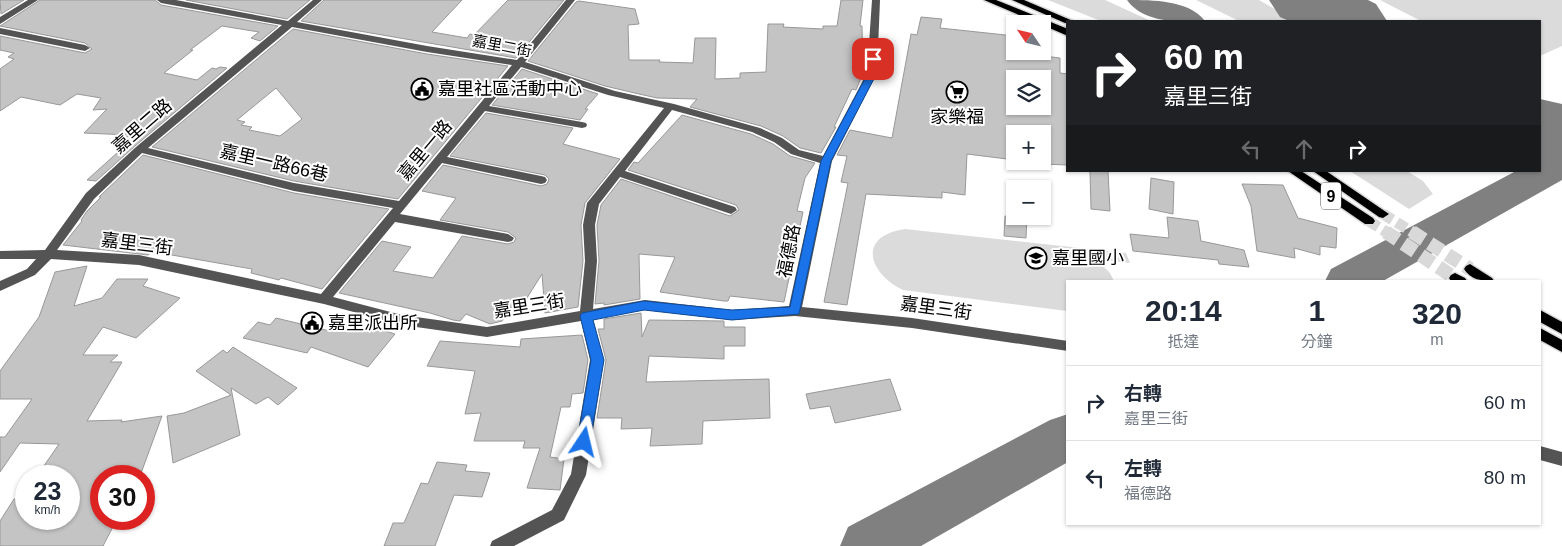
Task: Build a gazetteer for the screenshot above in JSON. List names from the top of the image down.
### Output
{
  "streets": {
    "main road": ["9"],
    "street": [
      "嘉里二街",
      "嘉里二路",
      "嘉里一路",
      "嘉里一路66巷",
      "嘉里三街",
      "福德路"
    ]
  },
  "crossings": [
    ["嘉里二街", "嘉里二路"],
    ["嘉里二街", "嘉里一路"],
    ["嘉里二街", "福德路"],
    ["嘉里二路", "嘉里一路66巷"],
    ["嘉里二路", "嘉里三街"],
    ["嘉里一路", "嘉里一路66巷"],
    ["嘉里一路", "嘉里三街"],
    ["嘉里三街", "福德路"]
  ],
  "places": {
    "public building": ["嘉里社區活動中心", "嘉里派出所"],
    "supermarket": ["家樂福"],
    "school or university": ["嘉里國小"]
  },
  "north": "top left",
  "page": {
    "map_buttons": ["+", "−"],
    "turn": ["60 m", "嘉里三街"],
    "eta": [
      "20:14",
      "抵達",
      "1",
      "分鐘",
      "320",
      "m"
    ],
    "list": [
      {
        "name": "右轉",
        "note": "嘉里三街",
        "value": "60 m"
      },
      {
        "name": "左轉",
        "note": "福德路",
        "value": "80 m"
      }
    ],
    "speed": "23 km/h",
    "limit": "30"
  }
}
